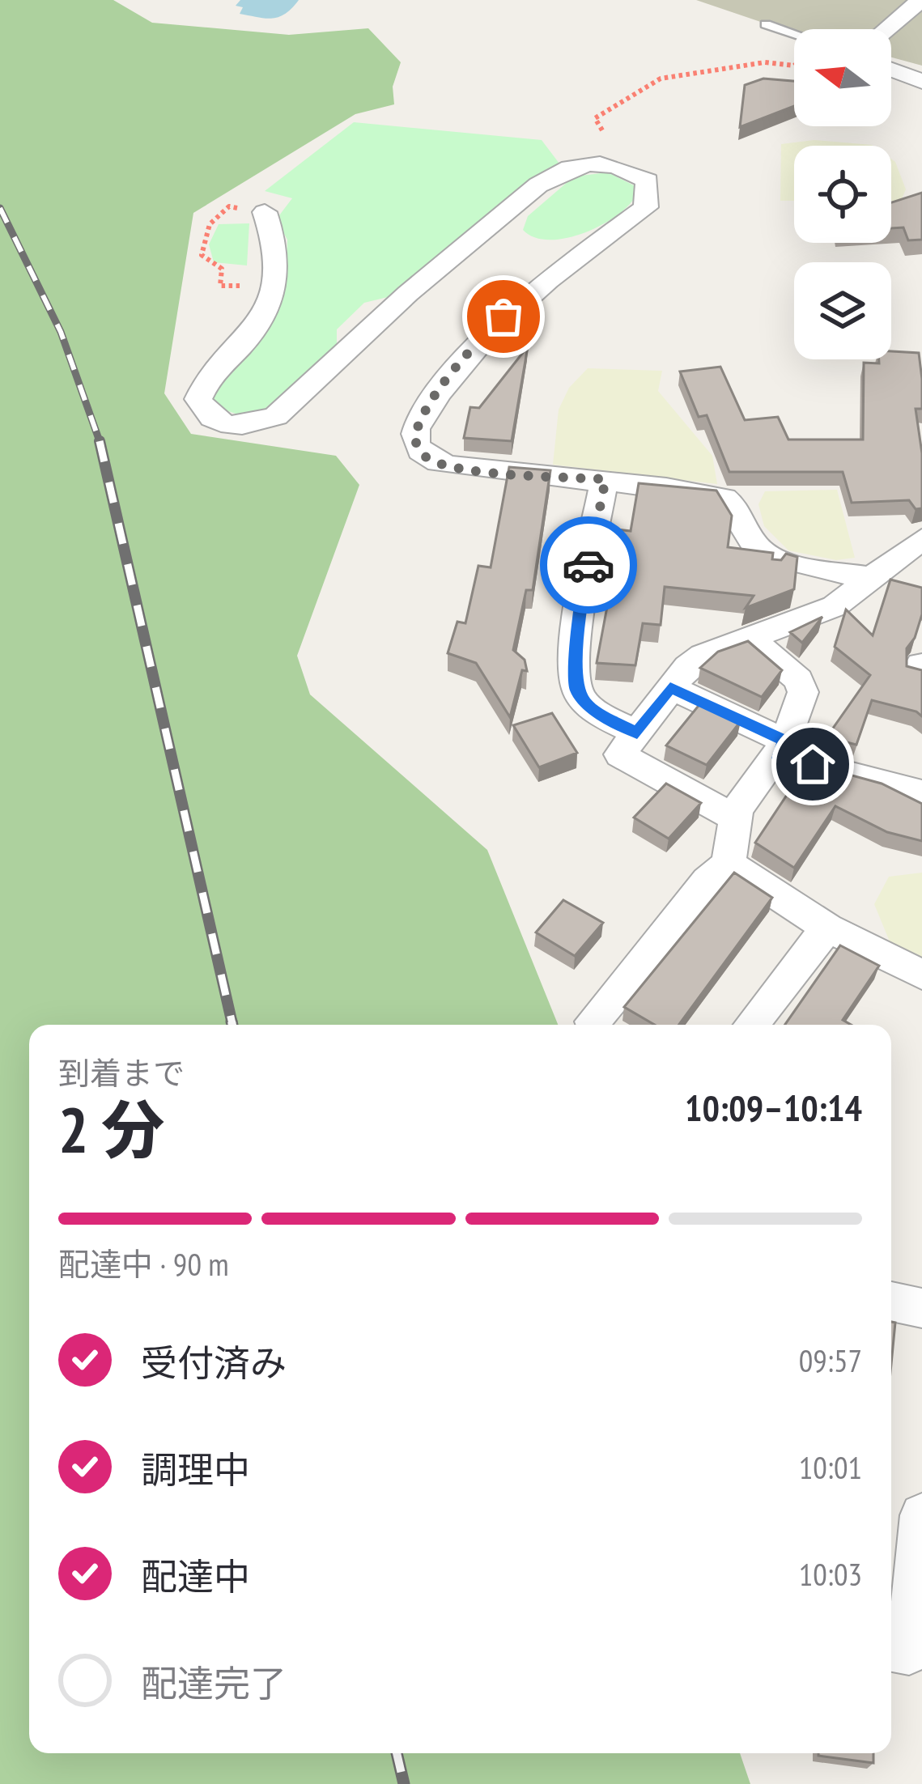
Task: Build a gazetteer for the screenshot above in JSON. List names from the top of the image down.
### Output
{
  "north": "left",
  "page": {
    "heading": ["2 分", "到着まで", "10:09–10:14"],
    "bar": "配達中 · 90 m",
    "list": [
      ["受付済み", "09:57"],
      ["調理中", "10:01"],
      ["配達中", "10:03"],
      "配達完了"
    ]
  }
}
